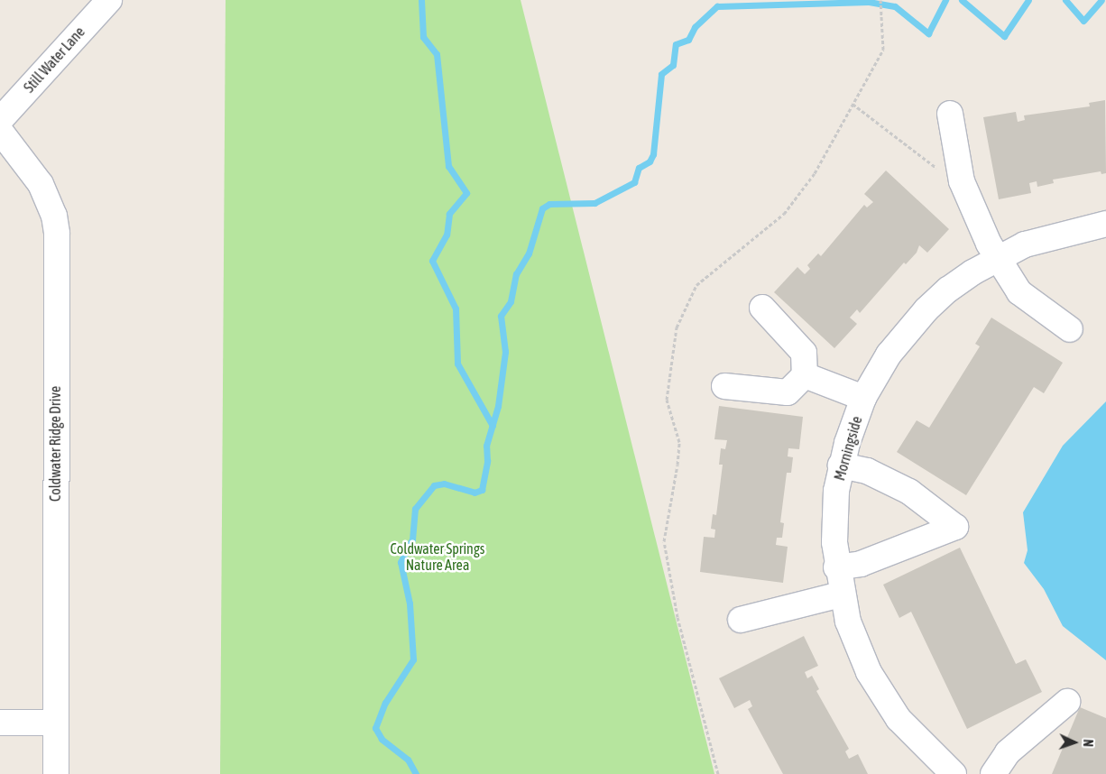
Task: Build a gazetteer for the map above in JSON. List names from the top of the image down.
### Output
{
  "streets": {
    "street": ["Still Water Lane", "Coldwater Ridge Drive", "Morningside"]
  },
  "parks": ["Coldwater Springs Nature Area"],
  "north": "right"
}
